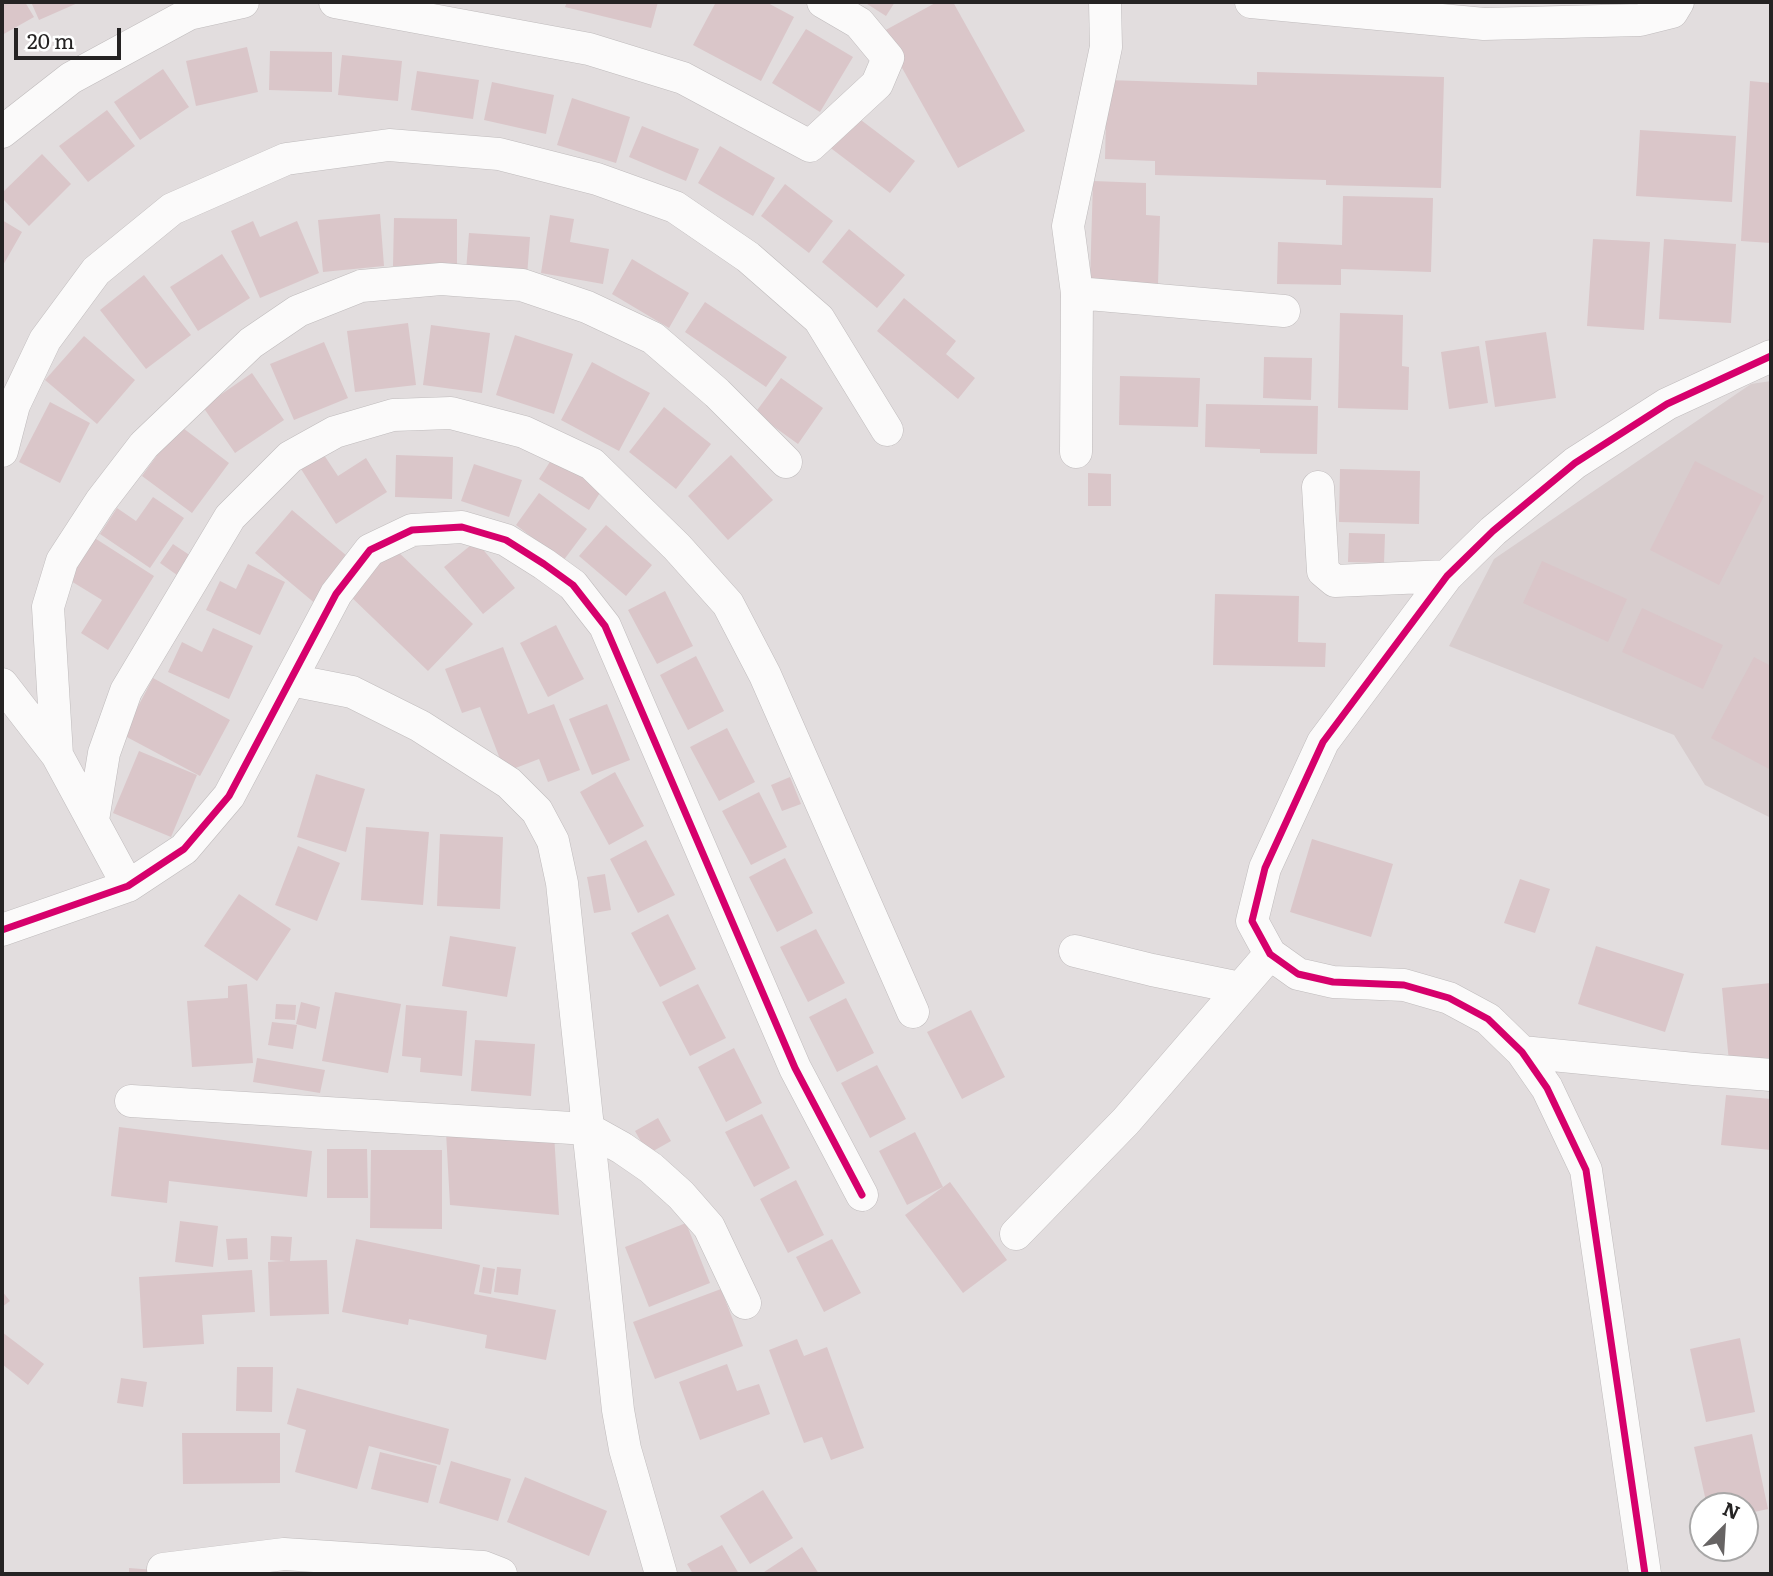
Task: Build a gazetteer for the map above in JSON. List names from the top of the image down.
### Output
{
  "scale_bar": "20 m",
  "north": "top right"
}
